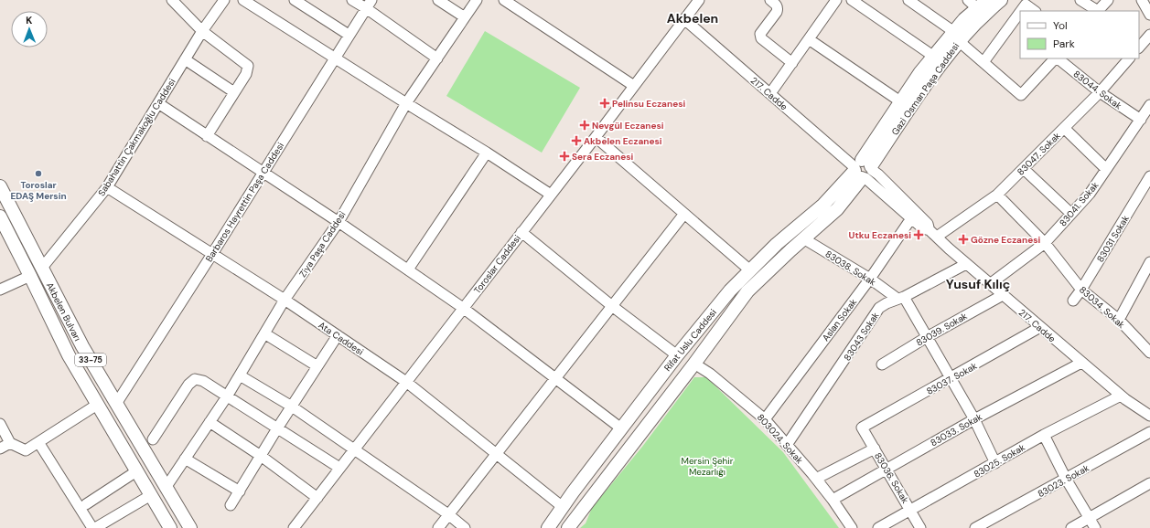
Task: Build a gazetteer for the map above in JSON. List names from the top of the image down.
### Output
{
  "streets": {
    "main road": [
      "Gazi Osman Paşa Caddesi",
      "Akbelen Bulvarı",
      "Rifat Uslu Caddesi",
      "33-75"
    ],
    "street": [
      "83044. Sokak",
      "217. Cadde",
      "Sabahattin Çakmakoğlu Caddesi",
      "83047. Sokak",
      "Barbaros Hayrettin Paşa Caddesi",
      "83041. Sokak",
      "83031 Sokak",
      "Ziya Paşa Caddesi",
      "Toroslar Caddesi",
      "83038. Sokak",
      "83034. Sokak",
      "Aslan Sokak",
      "83039. Sokak",
      "83043 Sokak",
      "Ata Caddesi",
      "83037. Sokak",
      "83033. Sokak",
      "803024. Sokak",
      "83025. Sokak",
      "83036. Sokak",
      "83023. Sokak"
    ]
  },
  "crossings": [
    ["Gazi Osman Paşa Caddesi", "217. Cadde"],
    ["Gazi Osman Paşa Caddesi", "Rifat Uslu Caddesi"],
    ["83044. Sokak", "83047. Sokak"],
    ["83044. Sokak", "83041. Sokak"],
    ["217. Cadde", "83047. Sokak"],
    ["217. Cadde", "83041. Sokak"],
    ["217. Cadde", "Toroslar Caddesi"],
    ["217. Cadde", "Aslan Sokak"],
    ["217. Cadde", "83039. Sokak"],
    ["217. Cadde", "83043 Sokak"],
    ["217. Cadde", "Rifat Uslu Caddesi"],
    ["217. Cadde", "83037. Sokak"],
    ["217. Cadde", "83033. Sokak"],
    ["217. Cadde", "83025. Sokak"],
    ["Sabahattin Çakmakoğlu Caddesi", "Akbelen Bulvarı"],
    ["Sabahattin Çakmakoğlu Caddesi", "Ata Caddesi"],
    ["83047. Sokak", "83034. Sokak"],
    ["Barbaros Hayrettin Paşa Caddesi", "Akbelen Bulvarı"],
    ["Barbaros Hayrettin Paşa Caddesi", "Ata Caddesi"],
    ["83041. Sokak", "83034. Sokak"],
    ["83031 Sokak", "83034. Sokak"],
    ["Ziya Paşa Caddesi", "Akbelen Bulvarı"],
    ["Ziya Paşa Caddesi", "Ata Caddesi"],
    ["Toroslar Caddesi", "Ata Caddesi"],
    ["83038. Sokak", "Aslan Sokak"],
    ["83038. Sokak", "83043 Sokak"],
    ["83038. Sokak", "Rifat Uslu Caddesi"],
    ["Akbelen Bulvarı", "33-75"],
    ["Aslan Sokak", "803024. Sokak"],
    ["83043 Sokak", "803024. Sokak"],
    ["Ata Caddesi", "Rifat Uslu Caddesi"],
    ["Rifat Uslu Caddesi", "803024. Sokak"],
    ["83037. Sokak", "83036. Sokak"],
    ["83033. Sokak", "803024. Sokak"],
    ["83033. Sokak", "83036. Sokak"],
    ["83025. Sokak", "83036. Sokak"]
  ],
  "districts": ["Akbelen", "Yusuf Kılıç"],
  "parks": ["Mersin Şehir Mezarlığı"],
  "places": {
    "health": [
      "Pelinsu Eczanesi",
      "Nevgül Eczanesi",
      "Akbelen Eczanesi",
      "Sera Eczanesi",
      "Utku Eczanesi",
      "Gözne Eczanesi"
    ],
    "other": ["Toroslar EDAŞ Mersin"]
  },
  "legend": ["Yol", "Park"],
  "north": "top"
}
